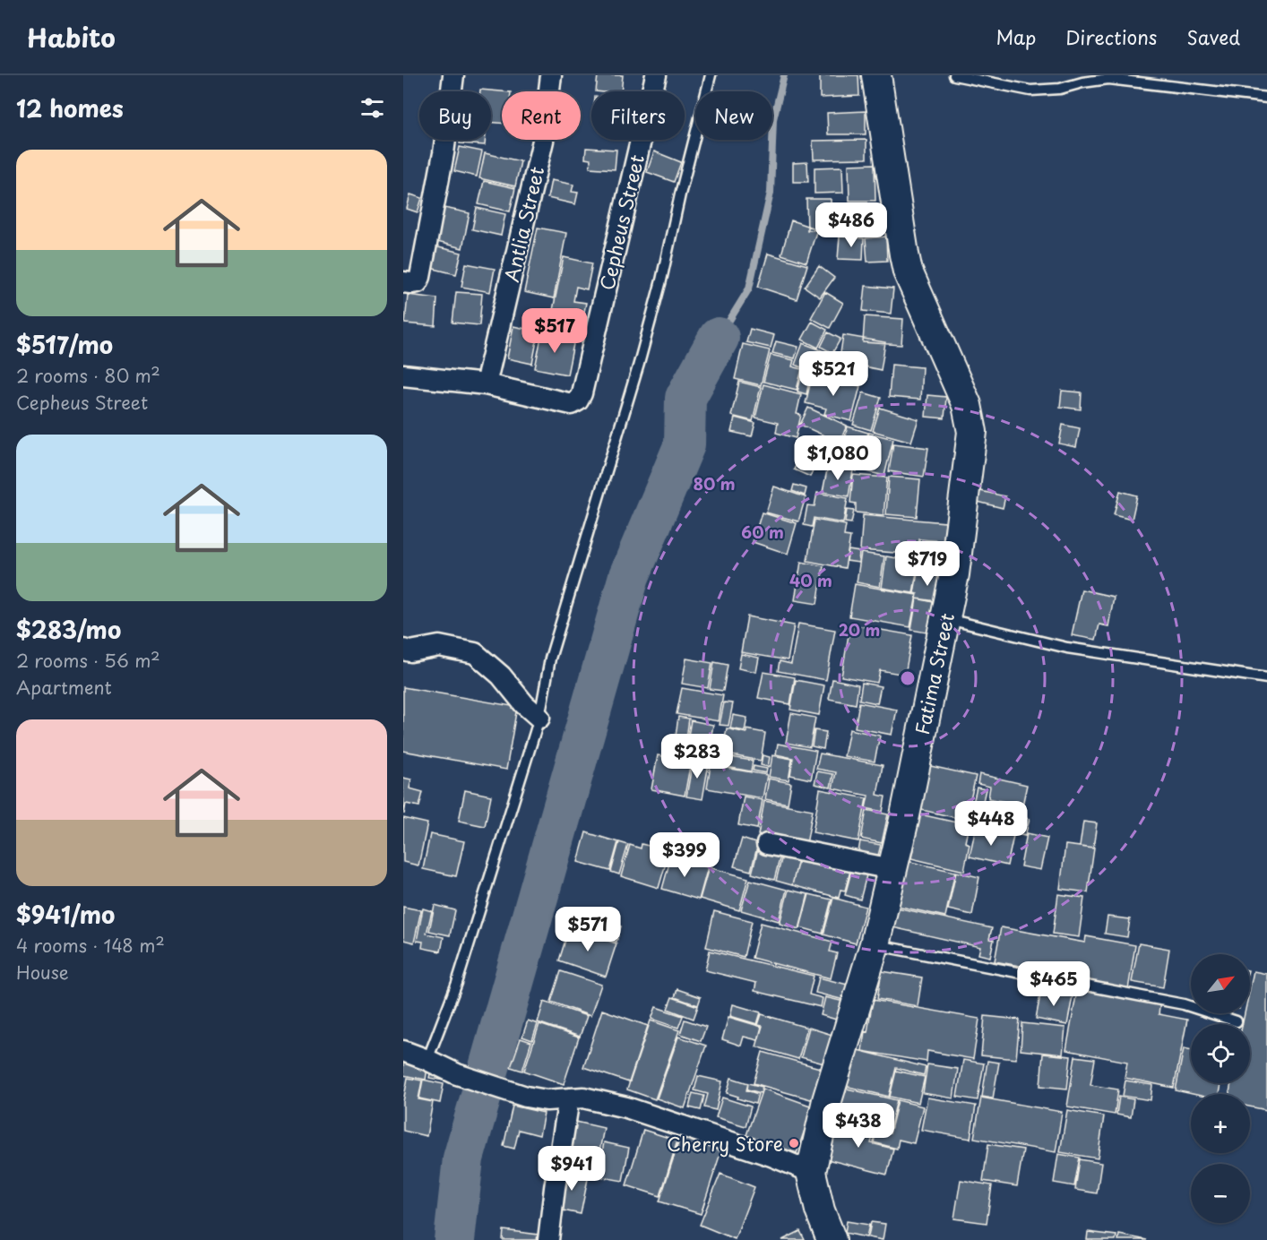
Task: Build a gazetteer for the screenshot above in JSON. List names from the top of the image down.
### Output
{
  "streets": {
    "street": ["Cepheus Street", "Antlia Street", "Fatima Street"]
  },
  "crossings": [
    ["Cepheus Street", "Antlia Street"]
  ],
  "places": ["Cherry Store"],
  "north": "top right",
  "page": {
    "header": "Habito",
    "nav": ["Map", "Directions", "Saved"],
    "heading": "12 homes",
    "chip": [
      "Buy",
      "Rent",
      "Filters",
      "New"
    ],
    "list": [
      {
        "name": "$517/mo",
        "note": "2 rooms · 80 m² · Cepheus Street"
      },
      {
        "name": "$283/mo",
        "note": "2 rooms · 56 m² · Apartment"
      },
      {
        "name": "$941/mo",
        "note": "4 rooms · 148 m² · House"
      }
    ],
    "price": [
      "$486",
      "$517",
      "$521",
      "$1,080",
      "$719",
      "$283",
      "$448",
      "$399",
      "$571",
      "$465",
      "$438",
      "$941"
    ],
    "map_buttons": ["+", "−"]
  },
  "rings": [
    "80 m",
    "60 m",
    "40 m",
    "20 m"
  ]
}
